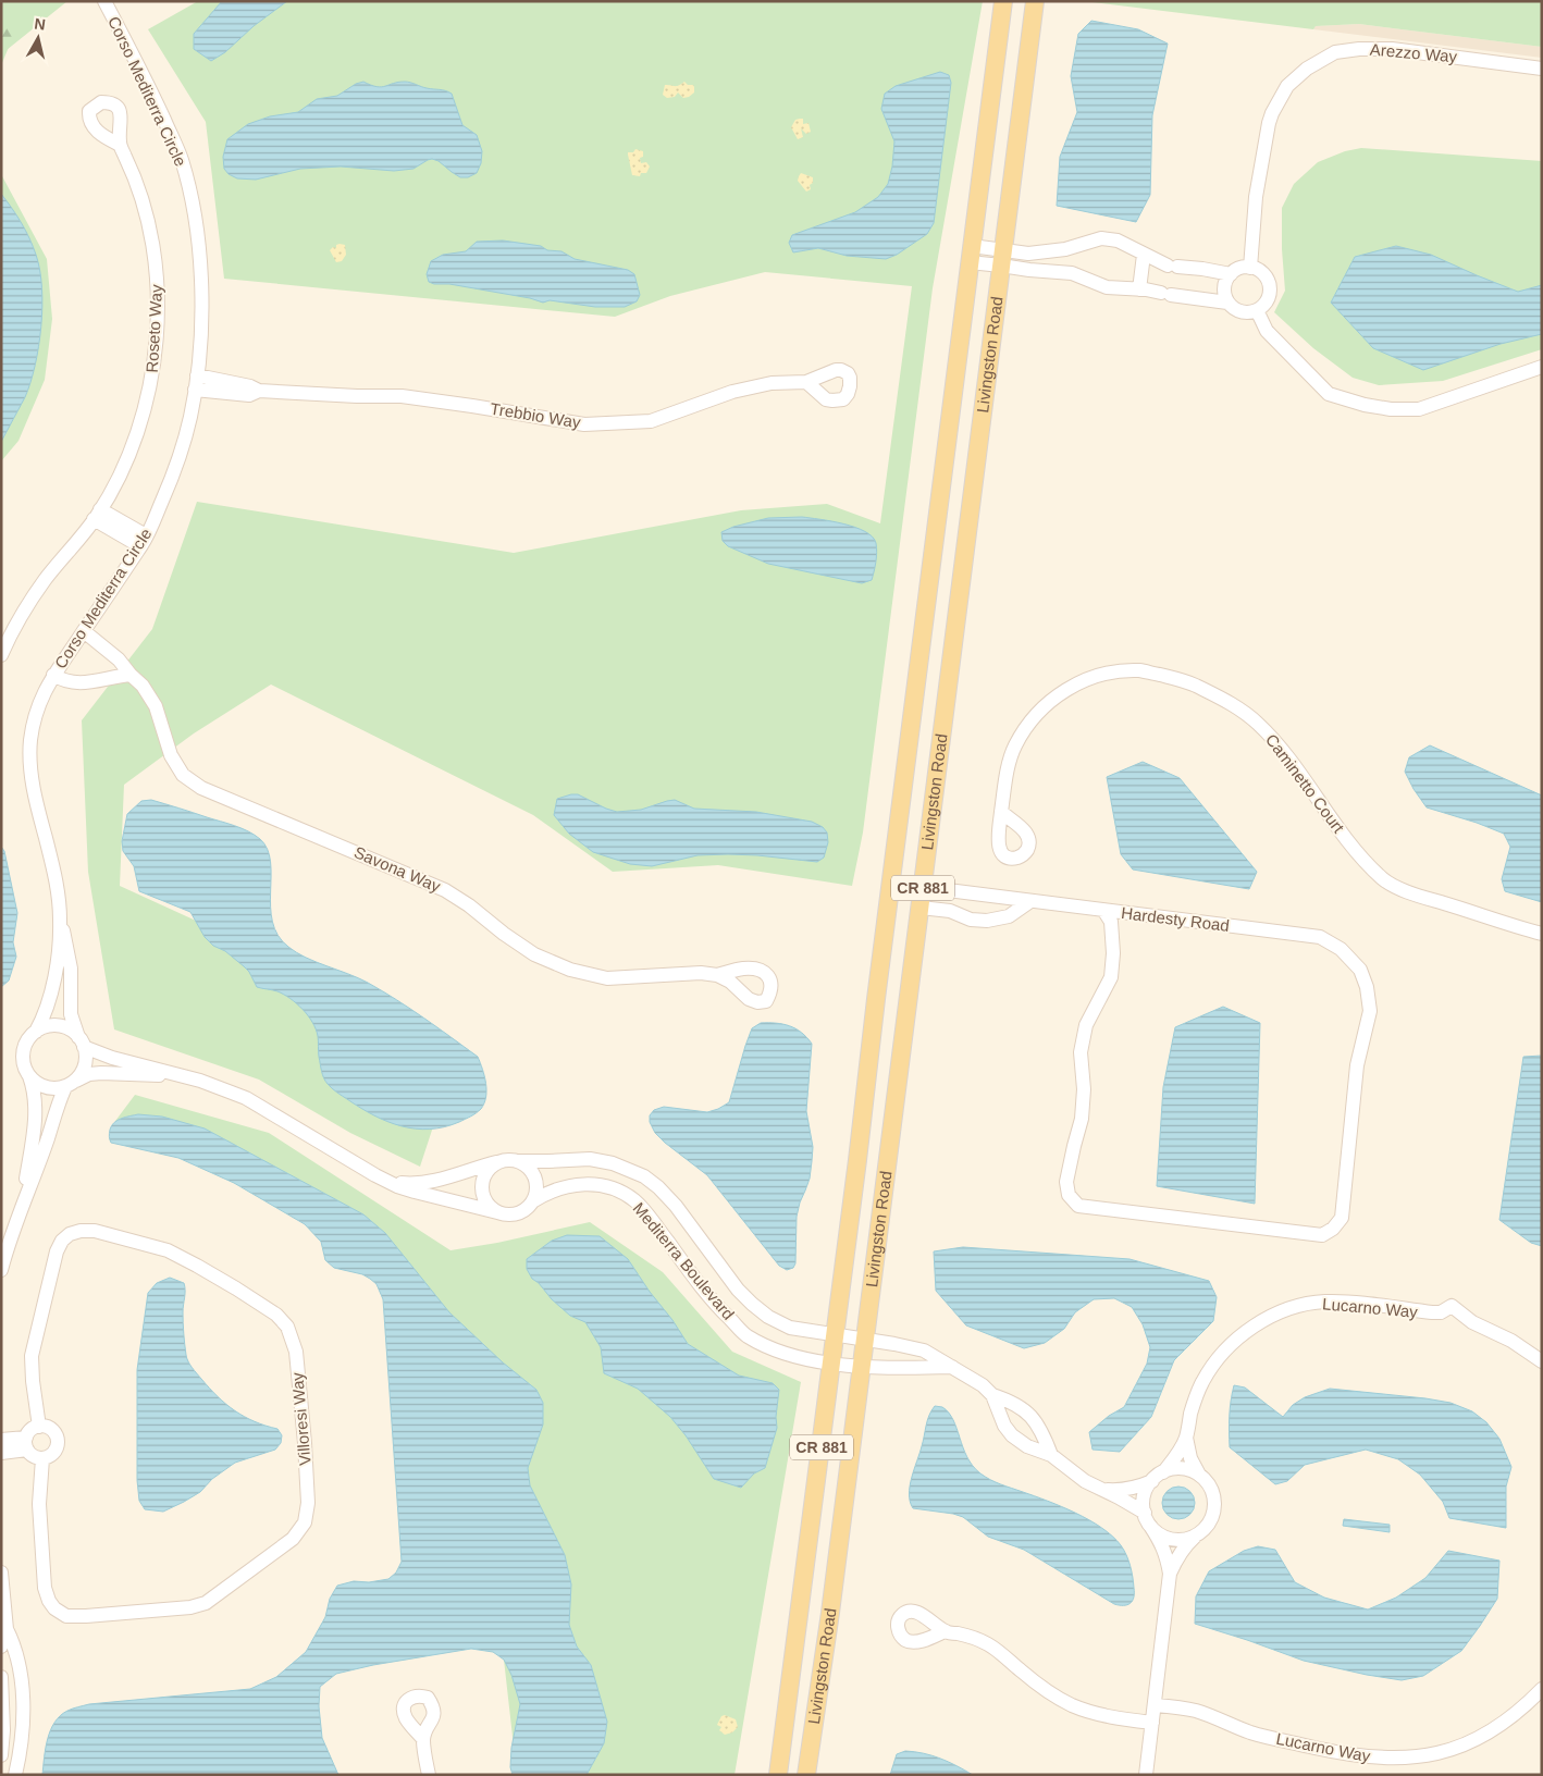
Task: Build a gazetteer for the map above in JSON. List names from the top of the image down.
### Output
{
  "streets": {
    "main road": ["Livingston Road", "CR 881"],
    "street": [
      "Arezzo Way",
      "Corso Mediterra Circle",
      "Roseto Way",
      "Trebbio Way",
      "Caminetto Court",
      "Savona Way",
      "Hardesty Road",
      "Mediterra Boulevard",
      "Lucarno Way",
      "Villoresi Way"
    ]
  },
  "crossings": [
    ["Corso Mediterra Circle", "Trebbio Way"],
    ["Corso Mediterra Circle", "Savona Way"],
    ["Livingston Road", "Hardesty Road"],
    ["Livingston Road", "Mediterra Boulevard"]
  ],
  "north": "top"
}
